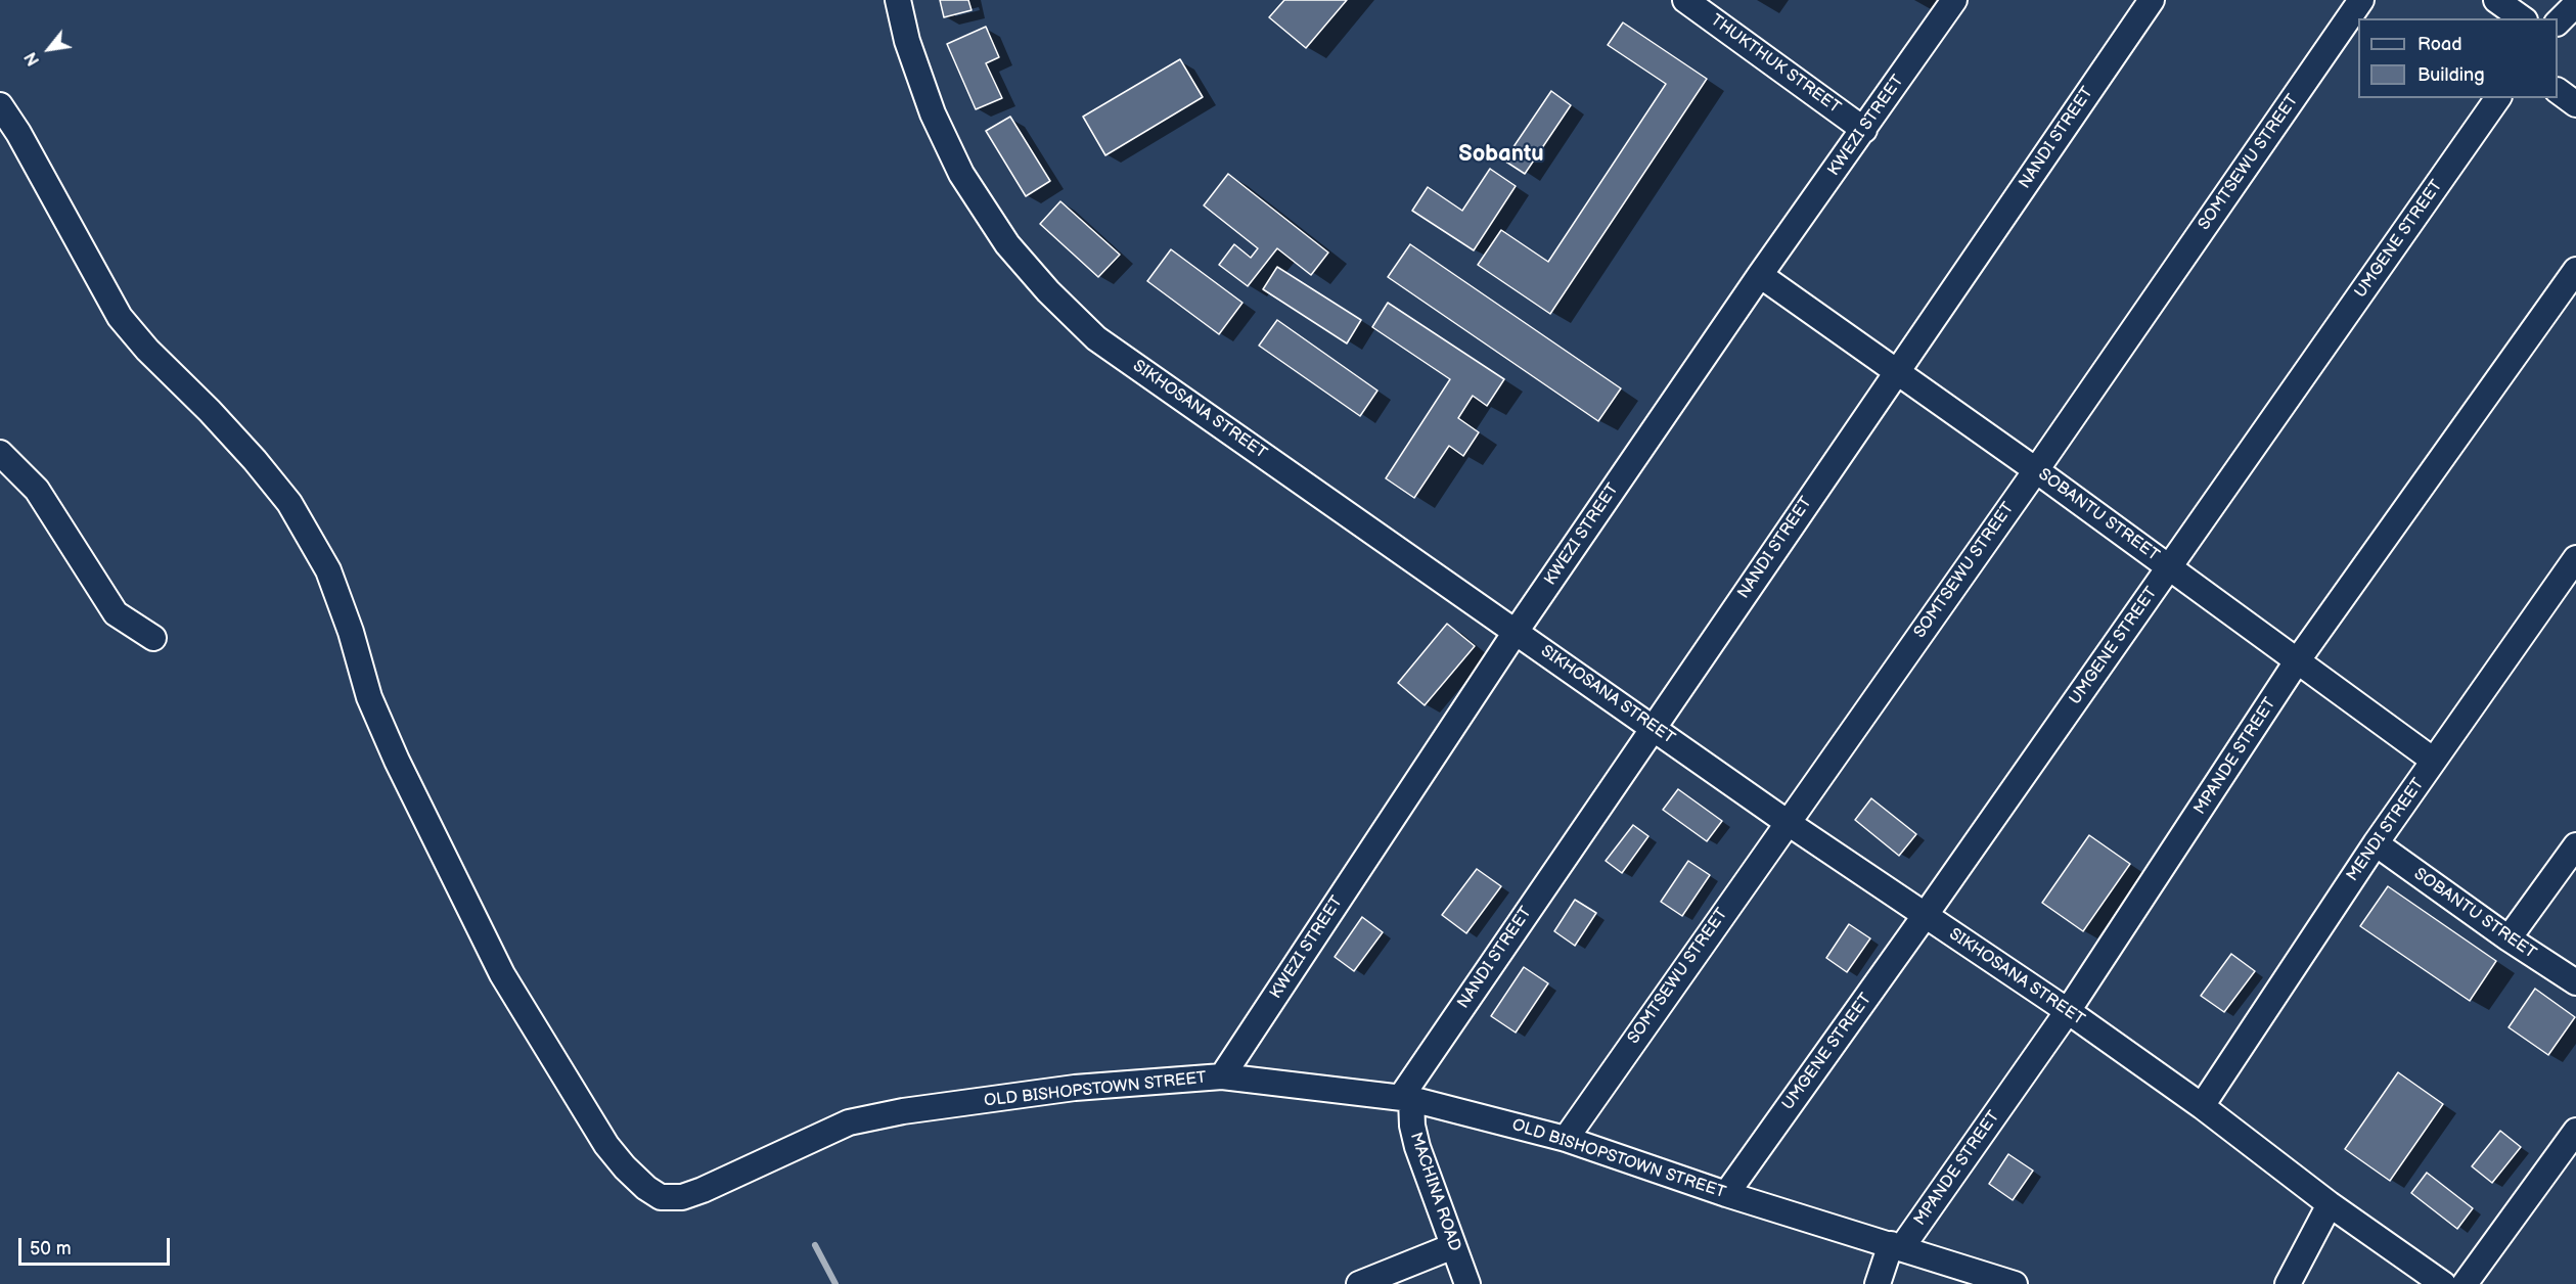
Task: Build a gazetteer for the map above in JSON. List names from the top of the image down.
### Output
{
  "streets": {
    "street": [
      "THUKTHUK STREET",
      "KWEZI STREET",
      "NANDI STREET",
      "SOMTSEWU STREET",
      "UMGENE STREET",
      "SIKHOSANA STREET",
      "SOBANTU STREET",
      "MPANDE STREET",
      "MENDI STREET",
      "OLD BISHOPSTOWN STREET",
      "MACHINA ROAD"
    ]
  },
  "crossings": [
    ["THUKTHUK STREET", "KWEZI STREET"],
    ["KWEZI STREET", "SIKHOSANA STREET"],
    ["KWEZI STREET", "SOBANTU STREET"],
    ["KWEZI STREET", "OLD BISHOPSTOWN STREET"],
    ["NANDI STREET", "SIKHOSANA STREET"],
    ["NANDI STREET", "SOBANTU STREET"],
    ["NANDI STREET", "OLD BISHOPSTOWN STREET"],
    ["NANDI STREET", "MACHINA ROAD"],
    ["SOMTSEWU STREET", "SIKHOSANA STREET"],
    ["SOMTSEWU STREET", "SOBANTU STREET"],
    ["SOMTSEWU STREET", "OLD BISHOPSTOWN STREET"],
    ["UMGENE STREET", "SIKHOSANA STREET"],
    ["UMGENE STREET", "SOBANTU STREET"],
    ["UMGENE STREET", "OLD BISHOPSTOWN STREET"],
    ["SIKHOSANA STREET", "MPANDE STREET"],
    ["SIKHOSANA STREET", "MENDI STREET"],
    ["SOBANTU STREET", "MPANDE STREET"],
    ["SOBANTU STREET", "MENDI STREET"],
    ["MPANDE STREET", "OLD BISHOPSTOWN STREET"],
    ["OLD BISHOPSTOWN STREET", "MACHINA ROAD"]
  ],
  "districts": ["Sobantu"],
  "legend": ["Road", "Building"],
  "scale_bar": "50 m",
  "north": "bottom left"
}
